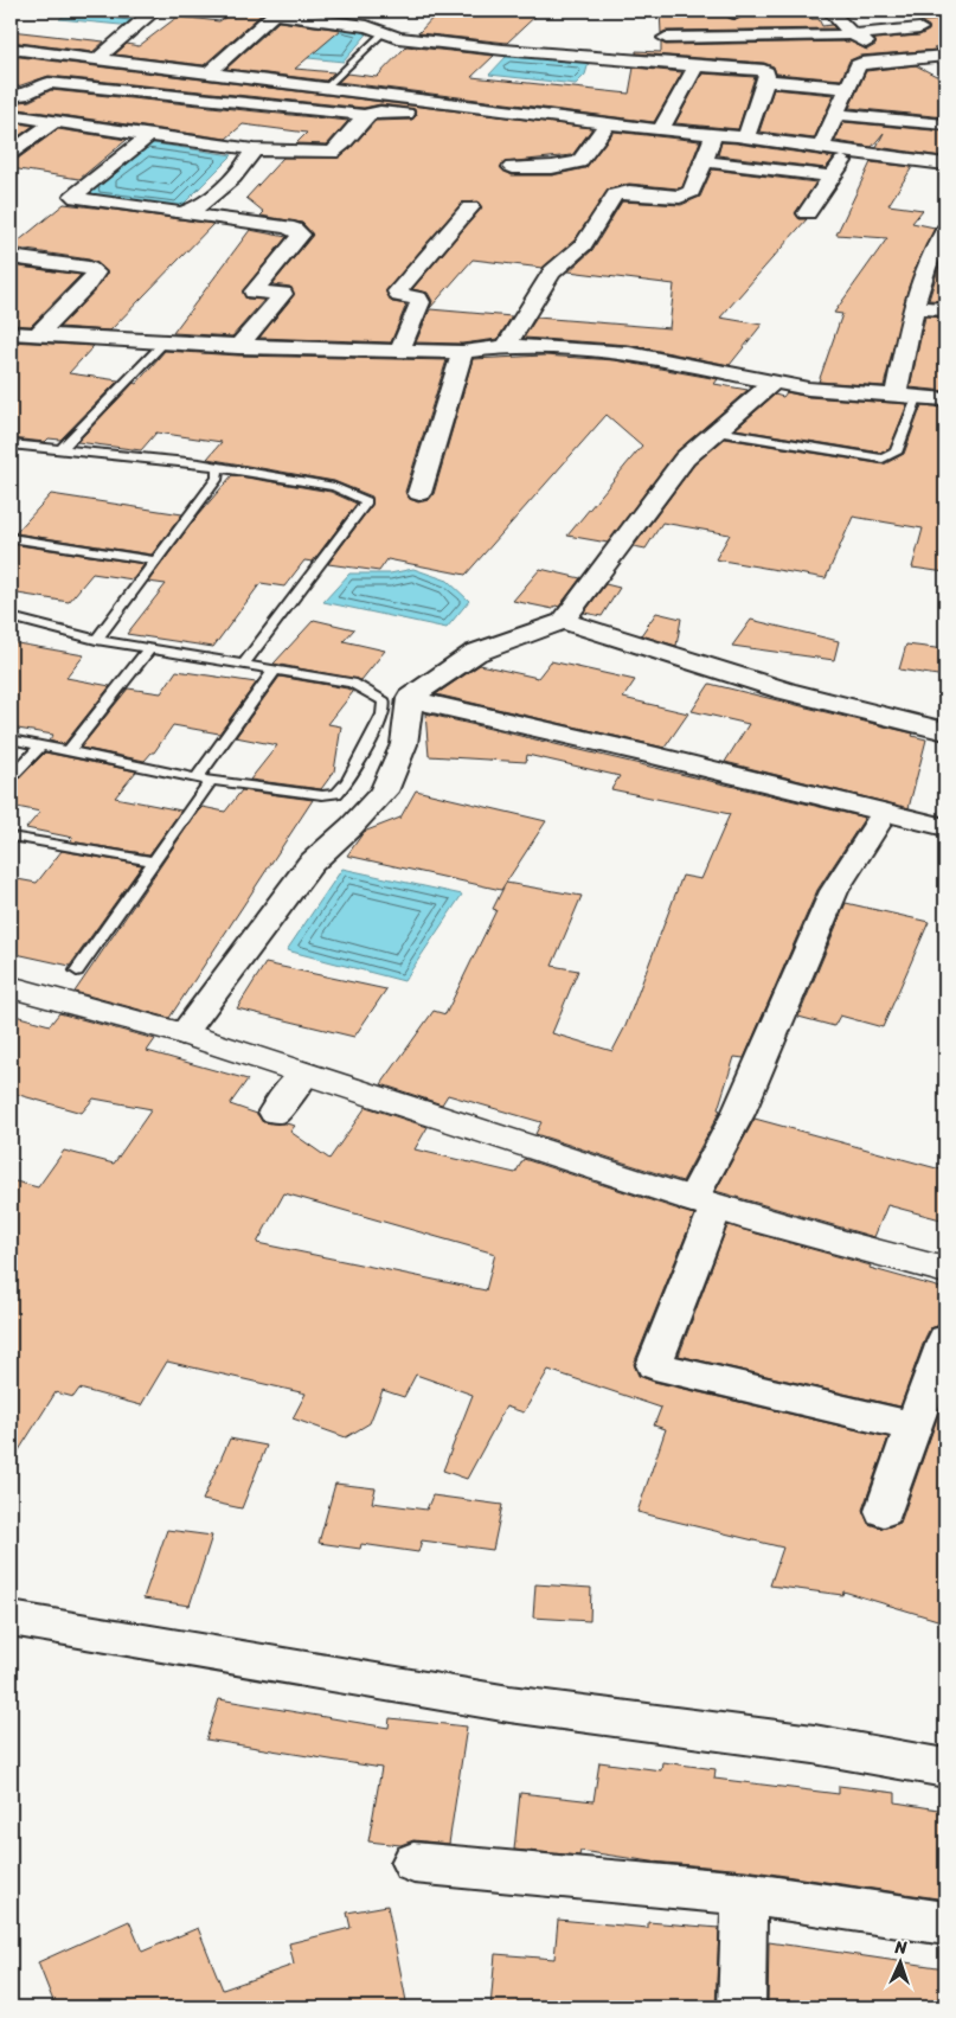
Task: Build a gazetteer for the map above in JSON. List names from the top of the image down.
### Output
{
  "north": "top"
}
